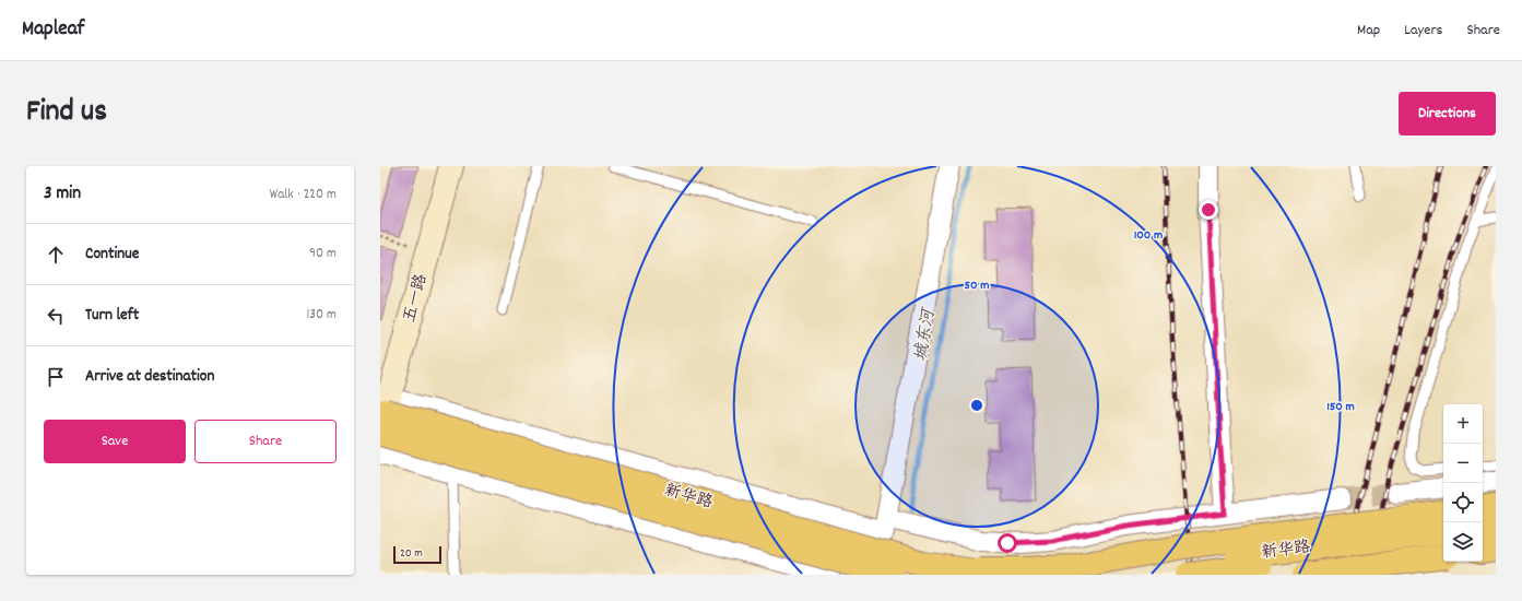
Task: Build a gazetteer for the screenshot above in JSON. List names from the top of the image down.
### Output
{
  "streets": {
    "main road": ["新华路"],
    "street": ["五一路"]
  },
  "crossings": [
    ["五一路", "新华路"]
  ],
  "water": ["城东河"],
  "scale_bar": "20 m",
  "page": {
    "header": "Mapleaf",
    "nav": ["Map", "Layers", "Share"],
    "title": "Find us",
    "buttons": [
      "Directions",
      ["Save", "Share"]
    ],
    "heading": ["3 min", "Walk · 220 m"],
    "list": [
      ["Continue", "90 m"],
      ["Turn left", "130 m"],
      "Arrive at destination"
    ],
    "map_buttons": ["+", "−"],
    "scale": "20 m"
  },
  "rings": ["100 m", "50 m", "150 m"]
}
